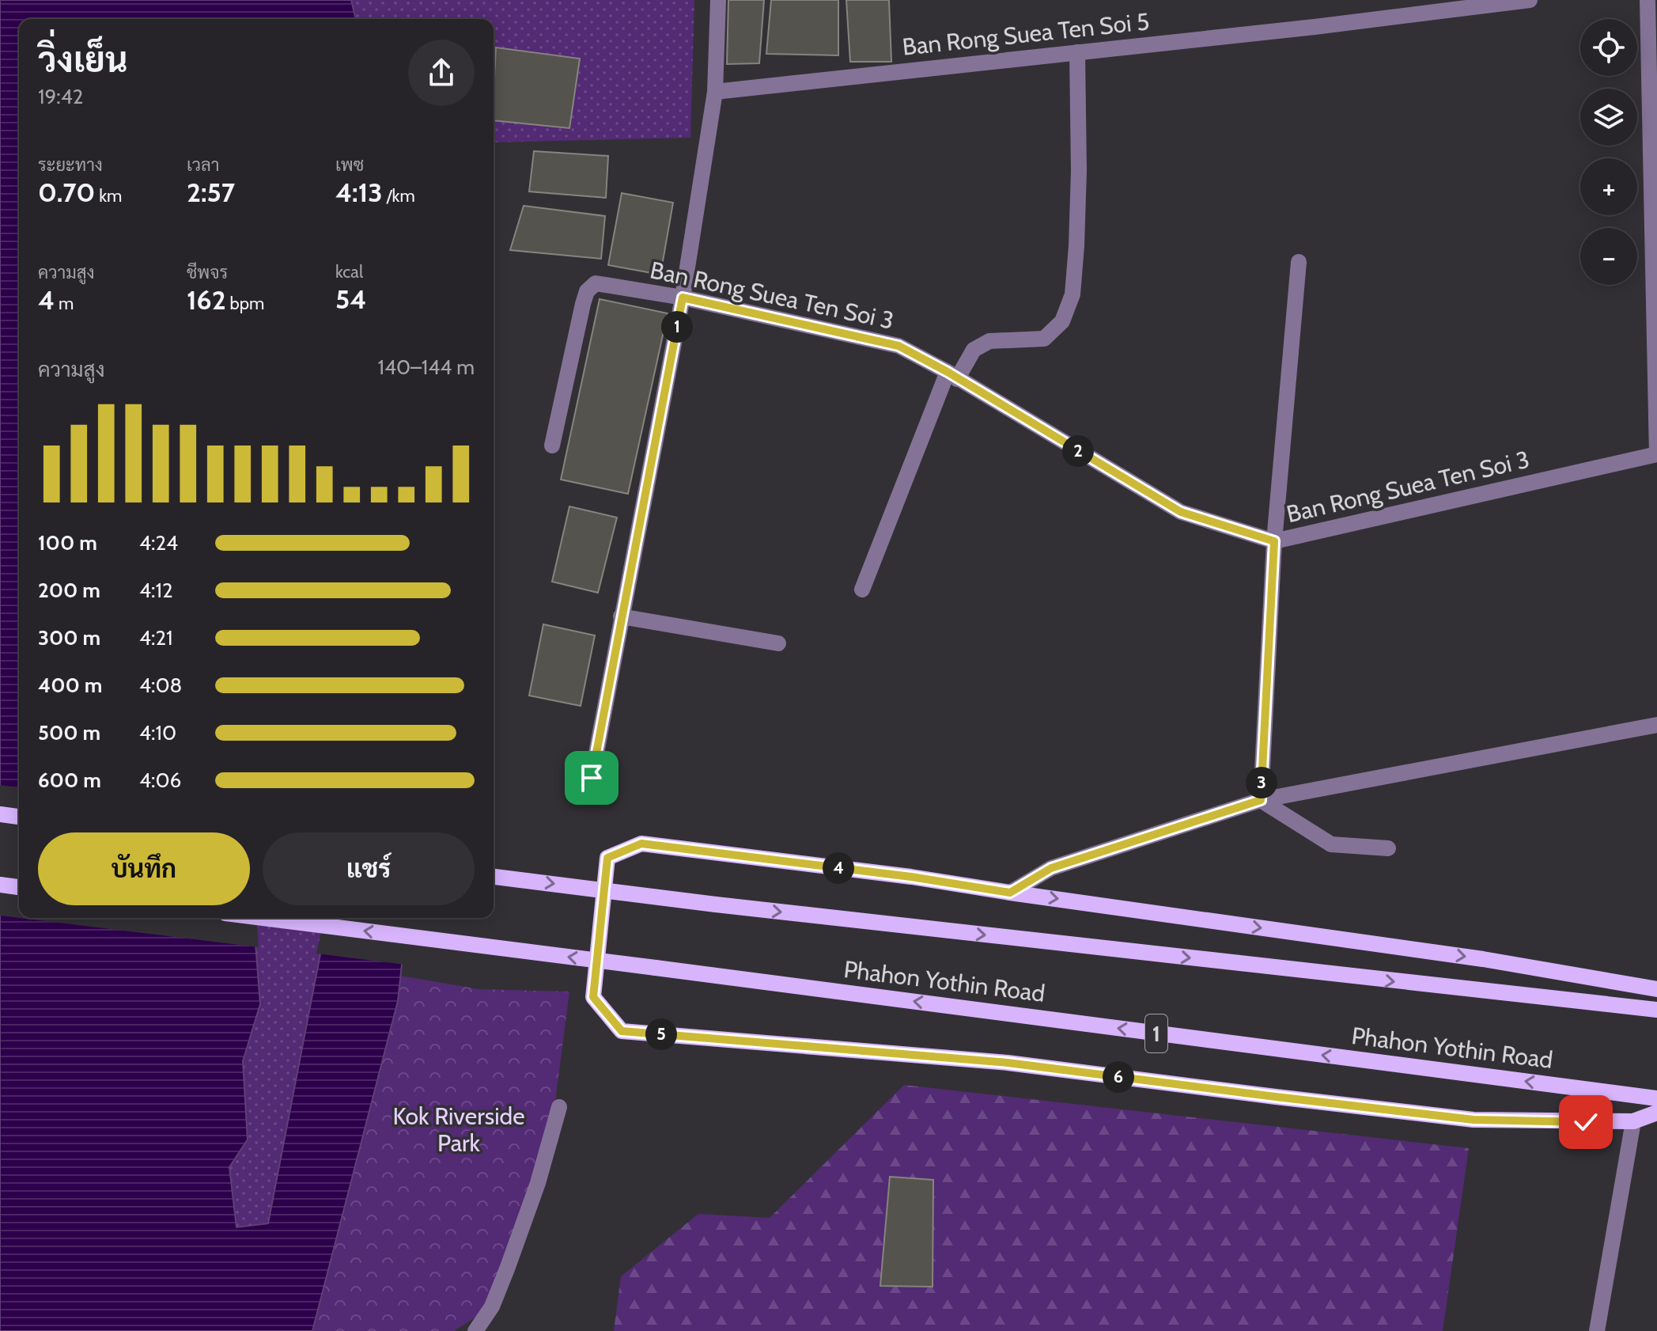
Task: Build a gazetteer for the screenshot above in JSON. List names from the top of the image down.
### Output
{
  "streets": {
    "main road": ["Phahon Yothin Road", "1"],
    "street": ["Ban Rong Suea Ten Soi 5", "Ban Rong Suea Ten Soi 3"]
  },
  "parks": ["Kok Riverside Park"],
  "page": {
    "map_buttons": ["+", "−"],
    "heading": ["วิ่งเย็น", "19:42"],
    "stats": [
      ["ระยะทาง", "0.70 km"],
      ["เวลา", "2:57"],
      ["เพซ", "4:13 /km"],
      ["ความสูง", "4 m"],
      ["ชีพจร", "162 bpm"],
      ["kcal", "54"]
    ],
    "pins": [
      "1",
      "2",
      "3",
      "4",
      "5",
      "6"
    ],
    "chart": ["ความสูง", "140–144 m"],
    "list": [
      {
        "name": "100 m",
        "note": "4:24"
      },
      {
        "name": "200 m",
        "note": "4:12"
      },
      {
        "name": "300 m",
        "note": "4:21"
      },
      {
        "name": "400 m",
        "note": "4:08"
      },
      {
        "name": "500 m",
        "note": "4:10"
      },
      {
        "name": "600 m",
        "note": "4:06"
      }
    ],
    "buttons": ["บันทึก", "แชร์"]
  }
}
